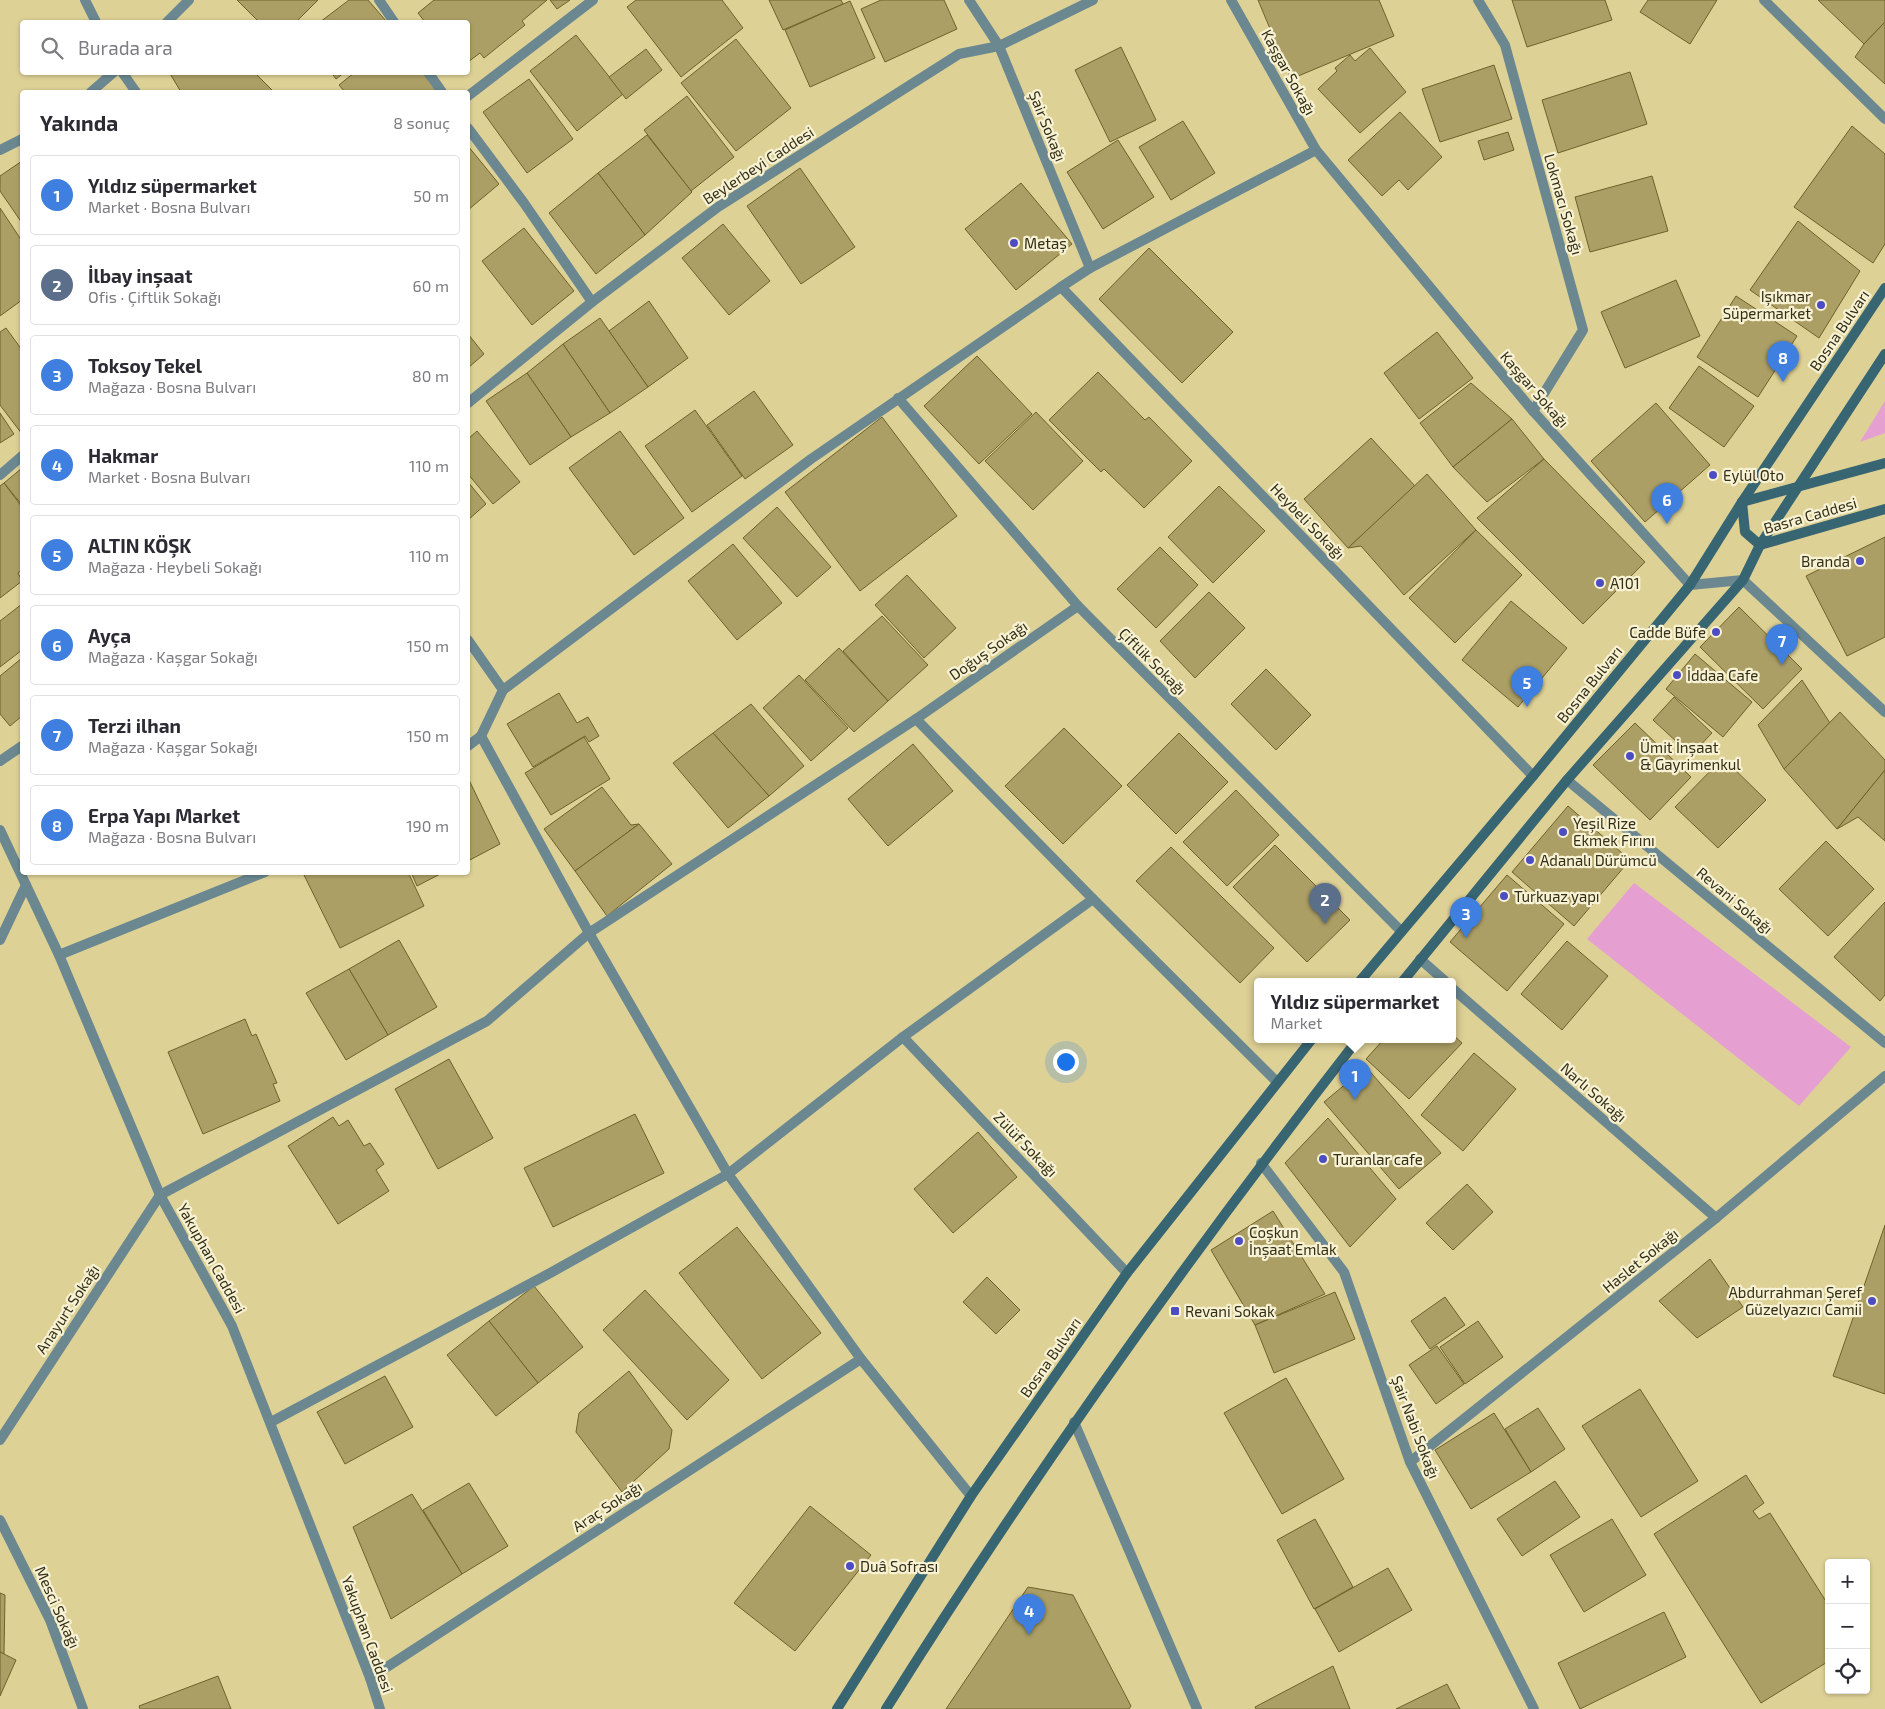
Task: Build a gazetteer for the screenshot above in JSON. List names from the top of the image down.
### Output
{
  "streets": {
    "main road": ["Bosna Bulvarı", "Basra Caddesi"],
    "street": [
      "Kaşgar Sokağı",
      "Şair Sokağı",
      "Beylerbeyi Caddesi",
      "Lokmacı Sokağı",
      "Heybeli Sokağı",
      "Doğuş Sokağı",
      "Çiftlik Sokağı",
      "Revani Sokağı",
      "Narlı Sokağı",
      "Zülüf Sokağı",
      "Yakuphan Caddesi",
      "Haslet Sokağı",
      "Anayurt Sokağı",
      "Şair Nabi Sokağı",
      "Araç Sokağı",
      "Mesci Sokağı"
    ]
  },
  "crossings": [
    ["Kaşgar Sokağı", "Lokmacı Sokağı"],
    ["Kaşgar Sokağı", "Bosna Bulvarı"],
    ["Şair Sokağı", "Beylerbeyi Caddesi"],
    ["Bosna Bulvarı", "Basra Caddesi"],
    ["Bosna Bulvarı", "Heybeli Sokağı"],
    ["Bosna Bulvarı", "Çiftlik Sokağı"],
    ["Bosna Bulvarı", "Zülüf Sokağı"],
    ["Doğuş Sokağı", "Çiftlik Sokağı"],
    ["Doğuş Sokağı", "Yakuphan Caddesi"],
    ["Doğuş Sokağı", "Anayurt Sokağı"],
    ["Narlı Sokağı", "Haslet Sokağı"],
    ["Yakuphan Caddesi", "Anayurt Sokağı"],
    ["Yakuphan Caddesi", "Araç Sokağı"],
    ["Haslet Sokağı", "Şair Nabi Sokağı"]
  ],
  "places": {
    "other": [
      "Metaş",
      "Işıkmar Süpermarket",
      "Eylül Oto",
      "Branda",
      "A101",
      "Cadde Büfe",
      "İddaa Cafe",
      "Ümit İnşaat & Gayrimenkul",
      "Yeşil Rize Ekmek Fırını",
      "Adanalı Dürümcü",
      "Turkuaz yapı",
      "Turanlar cafe",
      "Coşkun İnşaat Emlak",
      "Abdurrahman Şeref Güzelyazıcı Camii",
      "Duâ Sofrası"
    ],
    "transit": ["Revani Sokak"]
  },
  "page": {
    "search": "Burada ara",
    "heading": ["Yakında", "8 sonuç"],
    "list": [
      {
        "mark": "1",
        "name": "Yıldız süpermarket",
        "note": "Market · Bosna Bulvarı",
        "value": "50 m"
      },
      {
        "mark": "2",
        "name": "İlbay inşaat",
        "note": "Ofis · Çiftlik Sokağı",
        "value": "60 m"
      },
      {
        "mark": "3",
        "name": "Toksoy Tekel",
        "note": "Mağaza · Bosna Bulvarı",
        "value": "80 m"
      },
      {
        "mark": "4",
        "name": "Hakmar",
        "note": "Market · Bosna Bulvarı",
        "value": "110 m"
      },
      {
        "mark": "5",
        "name": "ALTIN KÖŞK",
        "note": "Mağaza · Heybeli Sokağı",
        "value": "110 m"
      },
      {
        "mark": "6",
        "name": "Ayça",
        "note": "Mağaza · Kaşgar Sokağı",
        "value": "150 m"
      },
      {
        "mark": "7",
        "name": "Terzi ilhan",
        "note": "Mağaza · Kaşgar Sokağı",
        "value": "150 m"
      },
      {
        "mark": "8",
        "name": "Erpa Yapı Market",
        "note": "Mağaza · Bosna Bulvarı",
        "value": "190 m"
      }
    ],
    "pins": [
      "8",
      "6",
      "7",
      "5",
      "2",
      "3",
      "1",
      "4"
    ],
    "popup": ["Yıldız süpermarket", "Market"],
    "map_buttons": ["+", "−"]
  }
}
